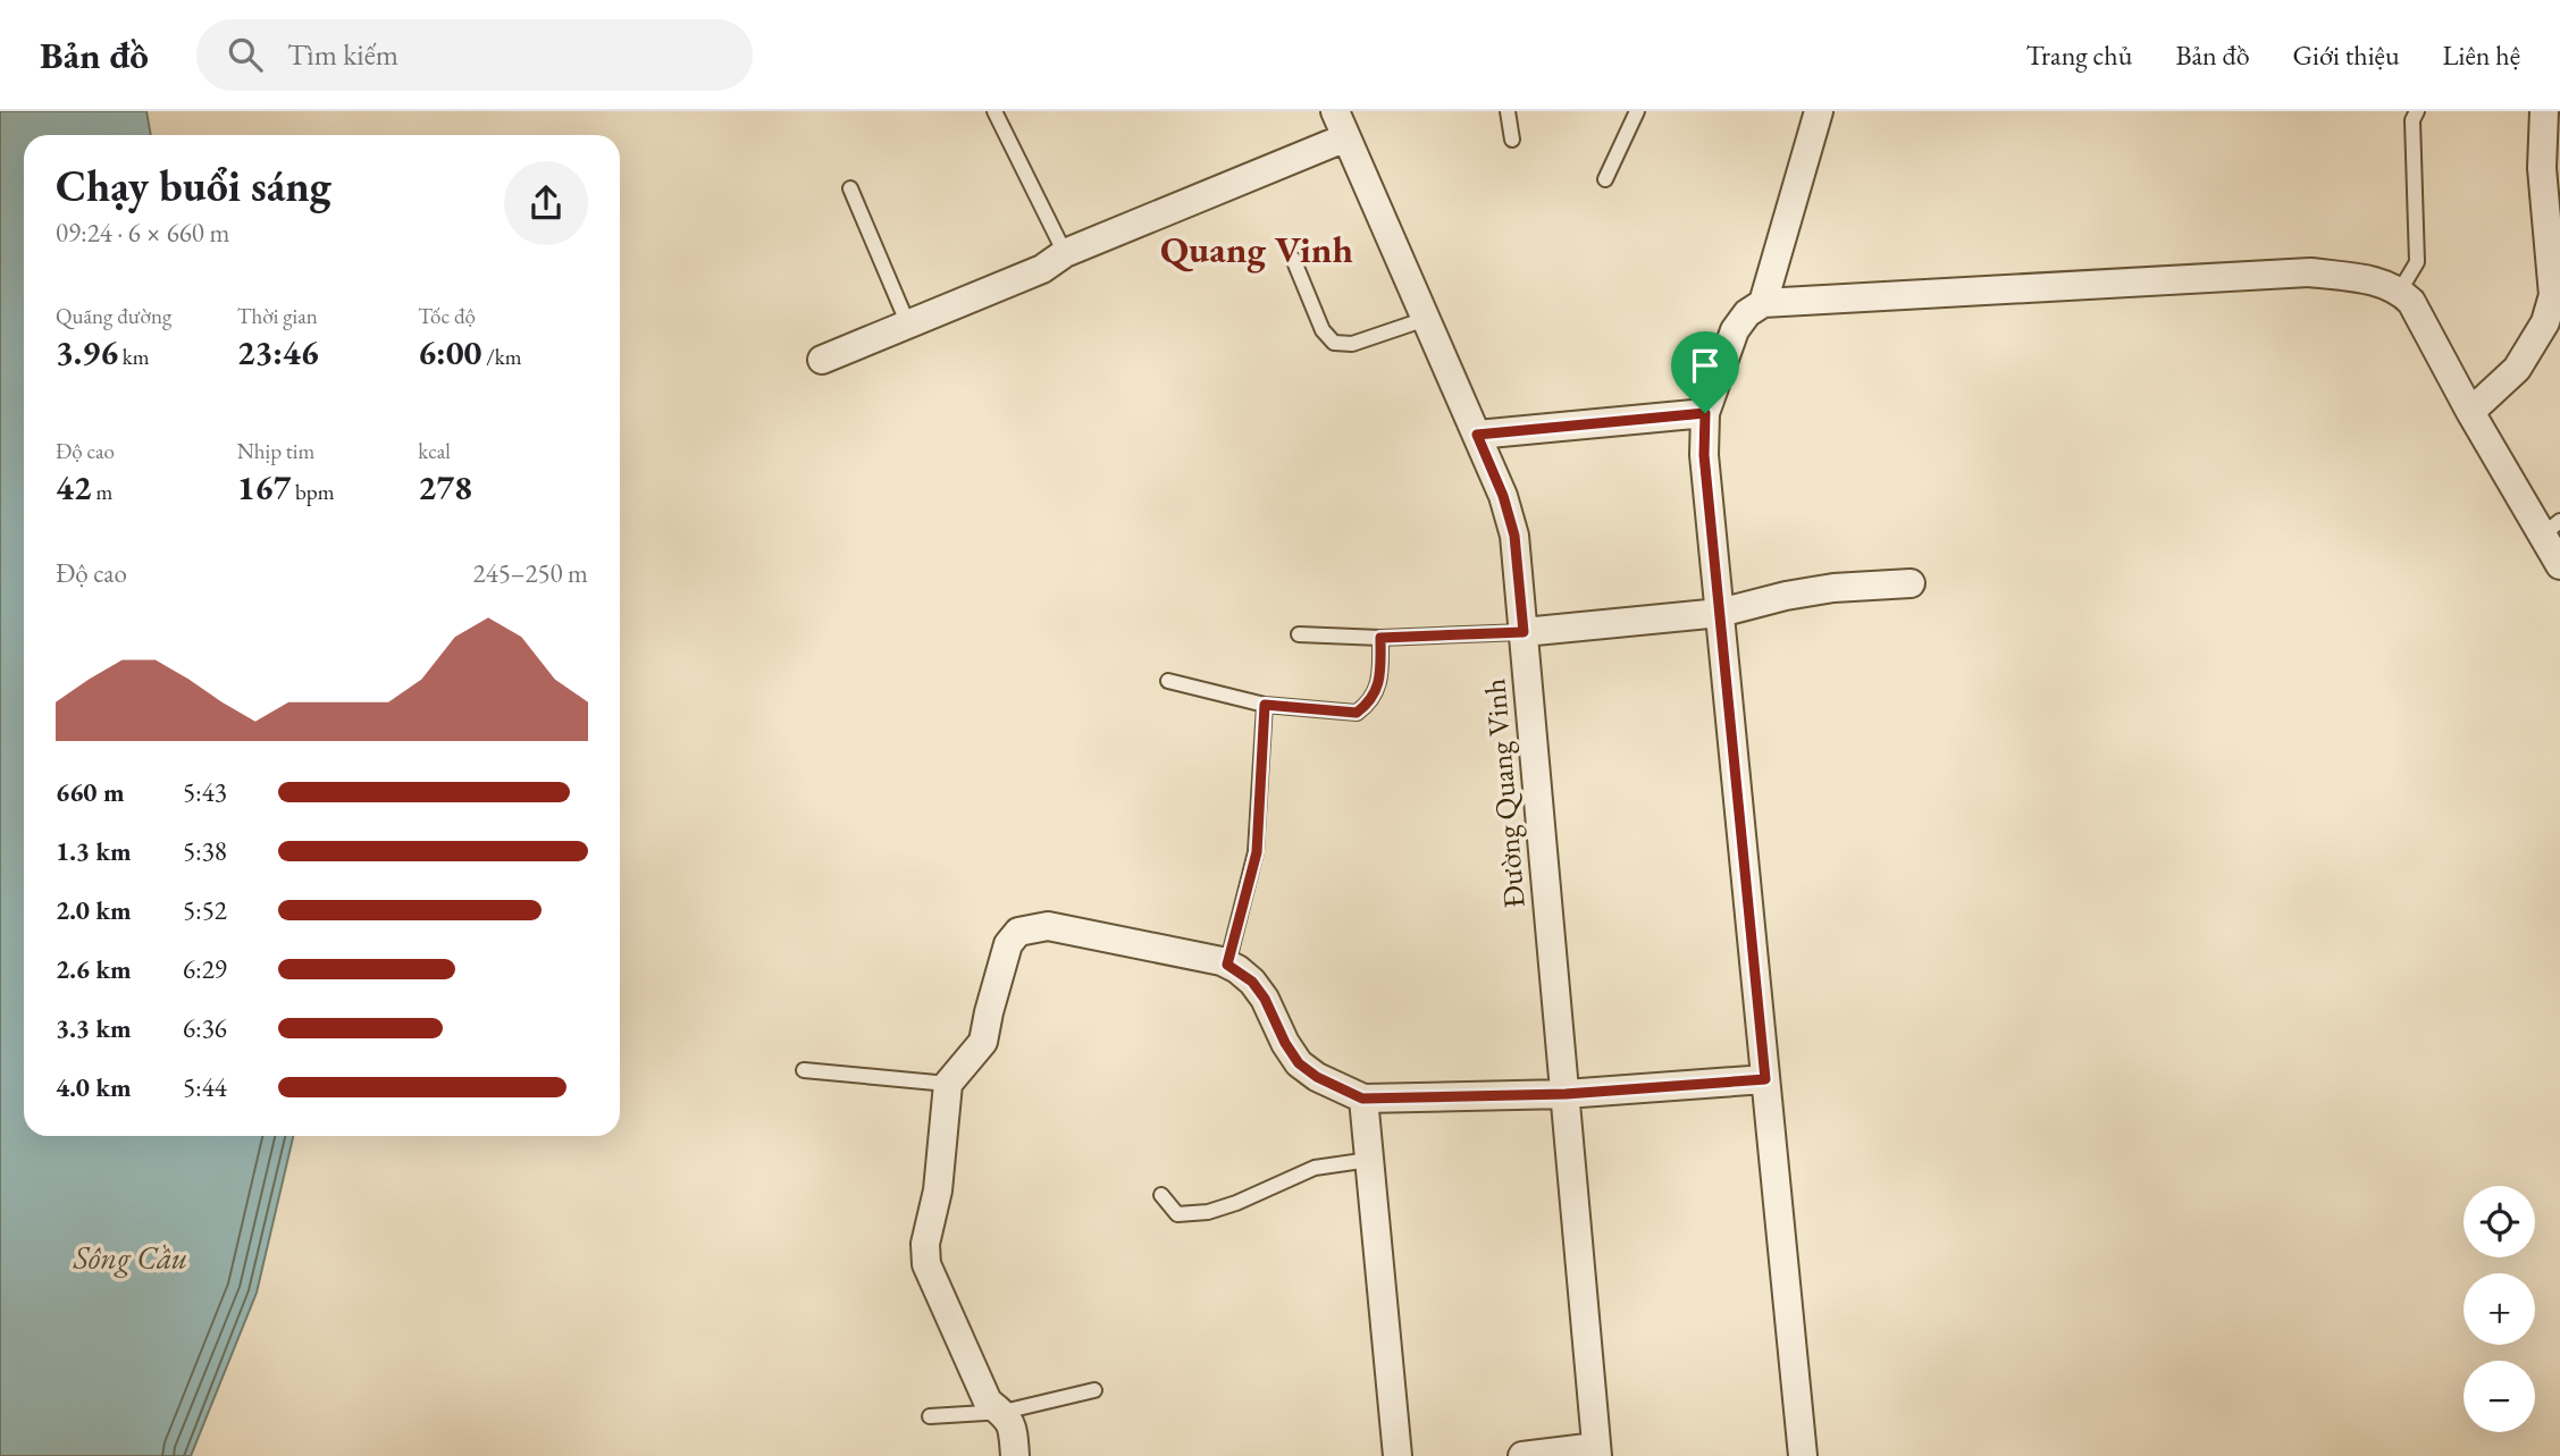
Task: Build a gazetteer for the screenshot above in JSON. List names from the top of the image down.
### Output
{
  "streets": {
    "street": ["Đường Quang Vinh"]
  },
  "districts": ["Quang Vinh"],
  "water": ["Sông Cầu"],
  "page": {
    "header": "Bản đồ",
    "search": "Tìm kiếm",
    "nav": [
      "Trang chủ",
      "Bản đồ",
      "Giới thiệu",
      "Liên hệ"
    ],
    "heading": ["Chạy buổi sáng", "09:24 · 6 × 660 m"],
    "stats": [
      ["Quãng đường", "3.96 km"],
      ["Thời gian", "23:46"],
      ["Tốc độ", "6:00 /km"],
      ["Độ cao", "42 m"],
      ["Nhịp tim", "167 bpm"],
      ["kcal", "278"]
    ],
    "chart": ["Độ cao", "245–250 m"],
    "list": [
      {
        "name": "660 m",
        "note": "5:43"
      },
      {
        "name": "1.3 km",
        "note": "5:38"
      },
      {
        "name": "2.0 km",
        "note": "5:52"
      },
      {
        "name": "2.6 km",
        "note": "6:29"
      },
      {
        "name": "3.3 km",
        "note": "6:36"
      },
      {
        "name": "4.0 km",
        "note": "5:44"
      }
    ],
    "map_buttons": ["+", "−"]
  }
}
